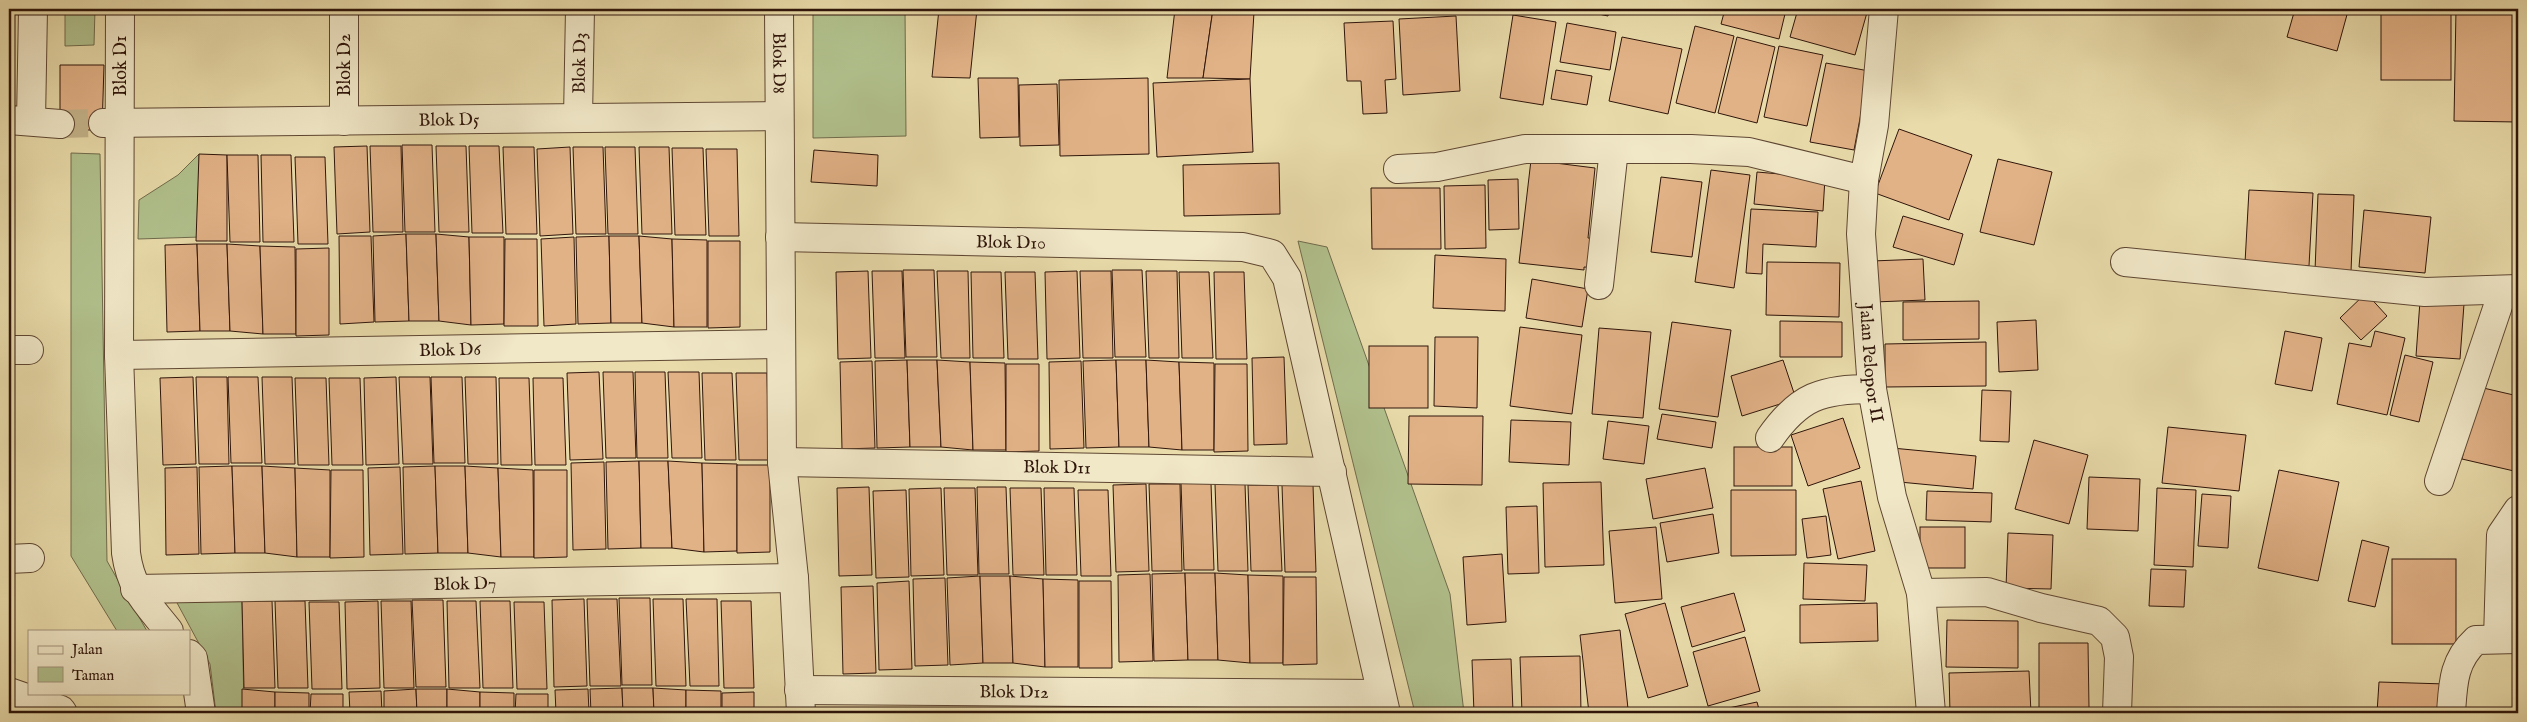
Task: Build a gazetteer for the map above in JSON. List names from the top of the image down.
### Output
{
  "streets": {
    "street": [
      "Blok D8",
      "Blok D3",
      "Blok D2",
      "Blok D1",
      "Blok D5",
      "Blok D10",
      "Blok D6",
      "Jalan Pelopor II",
      "Blok D11",
      "Blok D7",
      "Blok D12"
    ]
  },
  "crossings": [
    ["Blok D8", "Blok D5"],
    ["Blok D8", "Blok D10"],
    ["Blok D8", "Blok D6"],
    ["Blok D8", "Blok D11"],
    ["Blok D8", "Blok D7"],
    ["Blok D8", "Blok D12"],
    ["Blok D3", "Blok D5"],
    ["Blok D2", "Blok D5"],
    ["Blok D1", "Blok D5"],
    ["Blok D1", "Blok D6"],
    ["Blok D1", "Blok D7"],
    ["Blok D10", "Blok D11"],
    ["Blok D10", "Blok D12"]
  ],
  "legend": ["Jalan", "Taman"]
}
